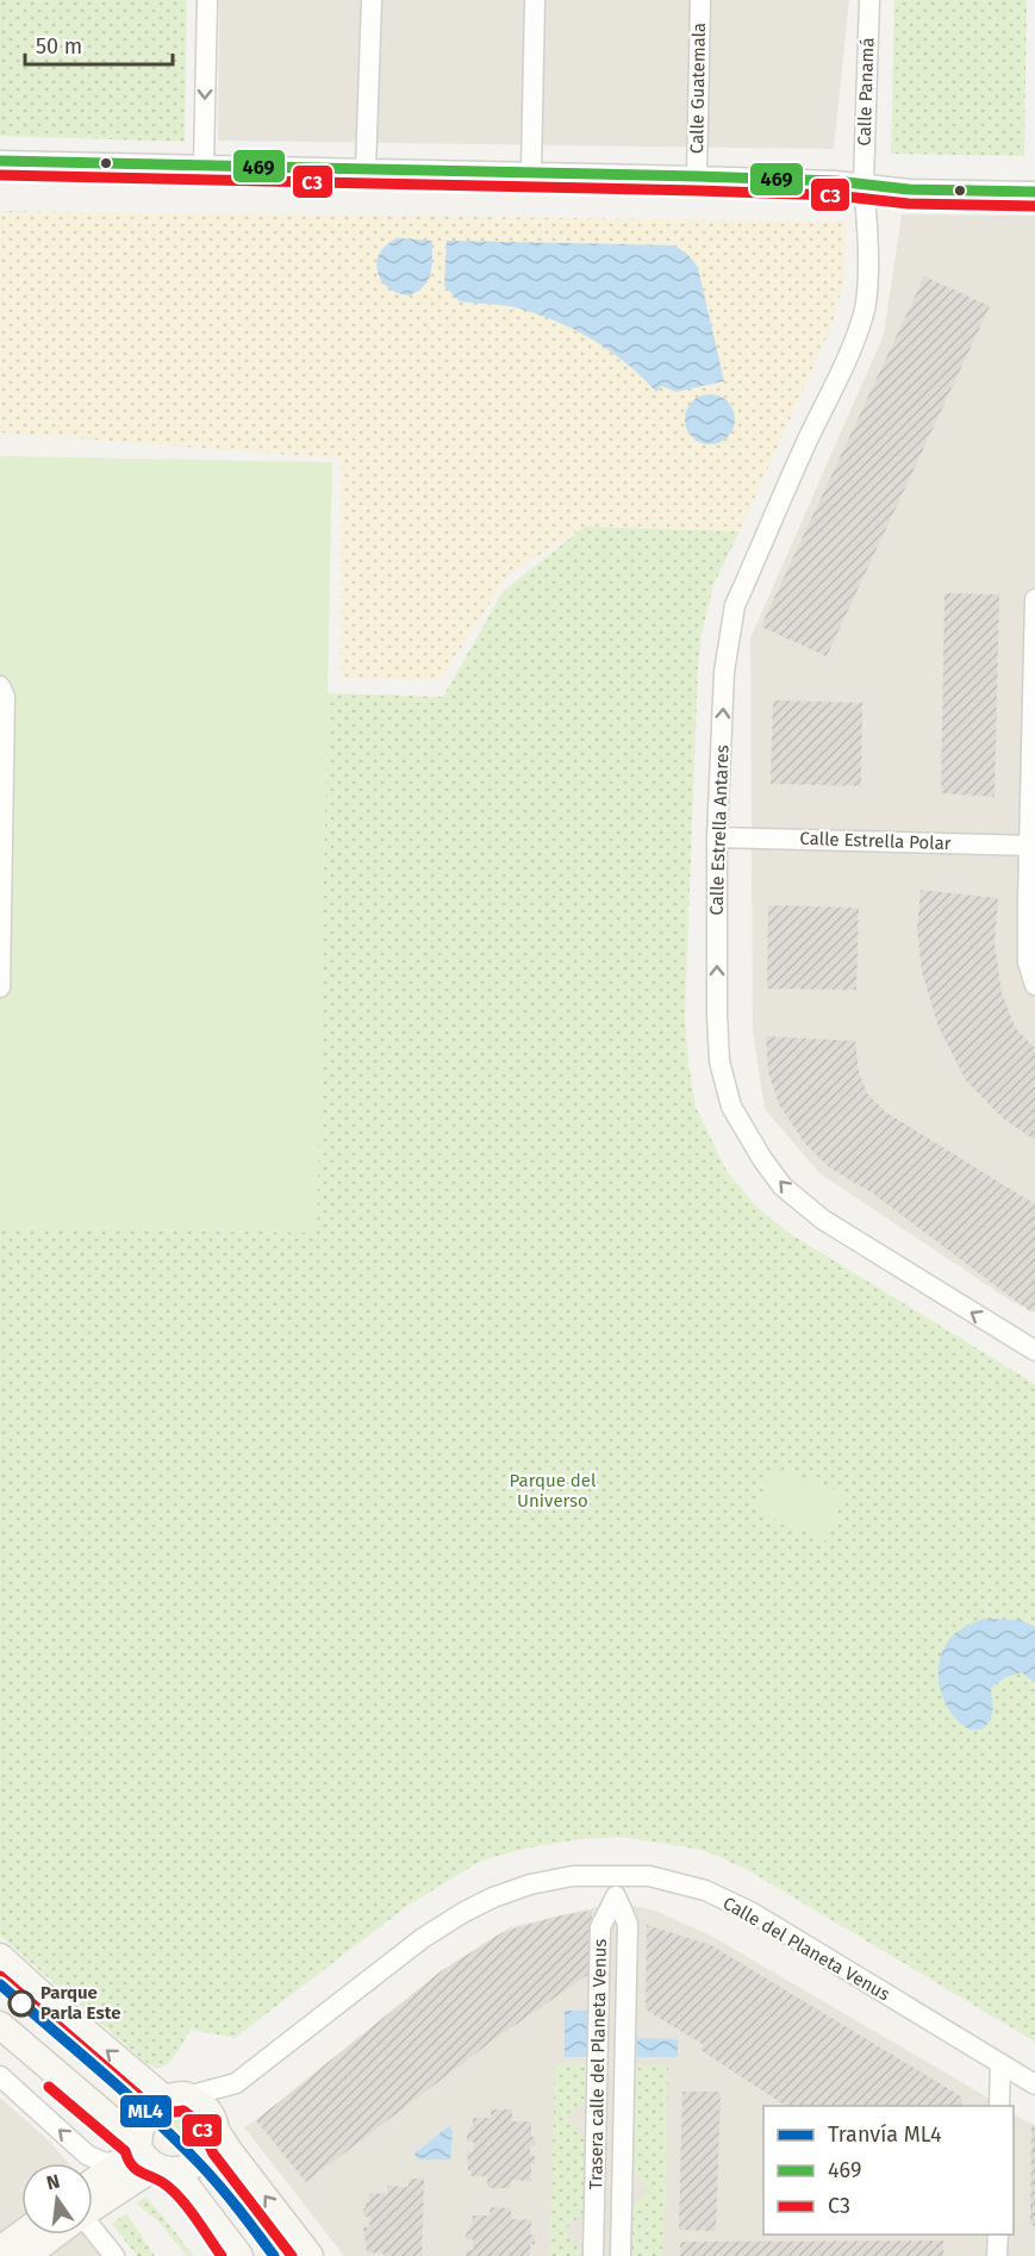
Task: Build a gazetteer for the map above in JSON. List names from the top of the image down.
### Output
{
  "streets": {
    "street": [
      "Calle Guatemala",
      "Calle Panamá",
      "Calle Estrella Antares",
      "Calle Estrella Polar",
      "Calle del Planeta Venus",
      "Trasera calle del Planeta Venus"
    ]
  },
  "crossings": [
    ["Calle Panamá", "Calle Estrella Antares"],
    ["Calle Estrella Antares", "Calle Estrella Polar"]
  ],
  "one_way": ["Calle Estrella Antares"],
  "parks": ["Parque del Universo"],
  "places": ["Parque Parla Este"],
  "lines": ["transit line 469", "transit line C3", "tram line ML4"],
  "legend": ["Tranvía ML4", "469", "C3"],
  "scale_bar": "50 m",
  "north": "top"
}
